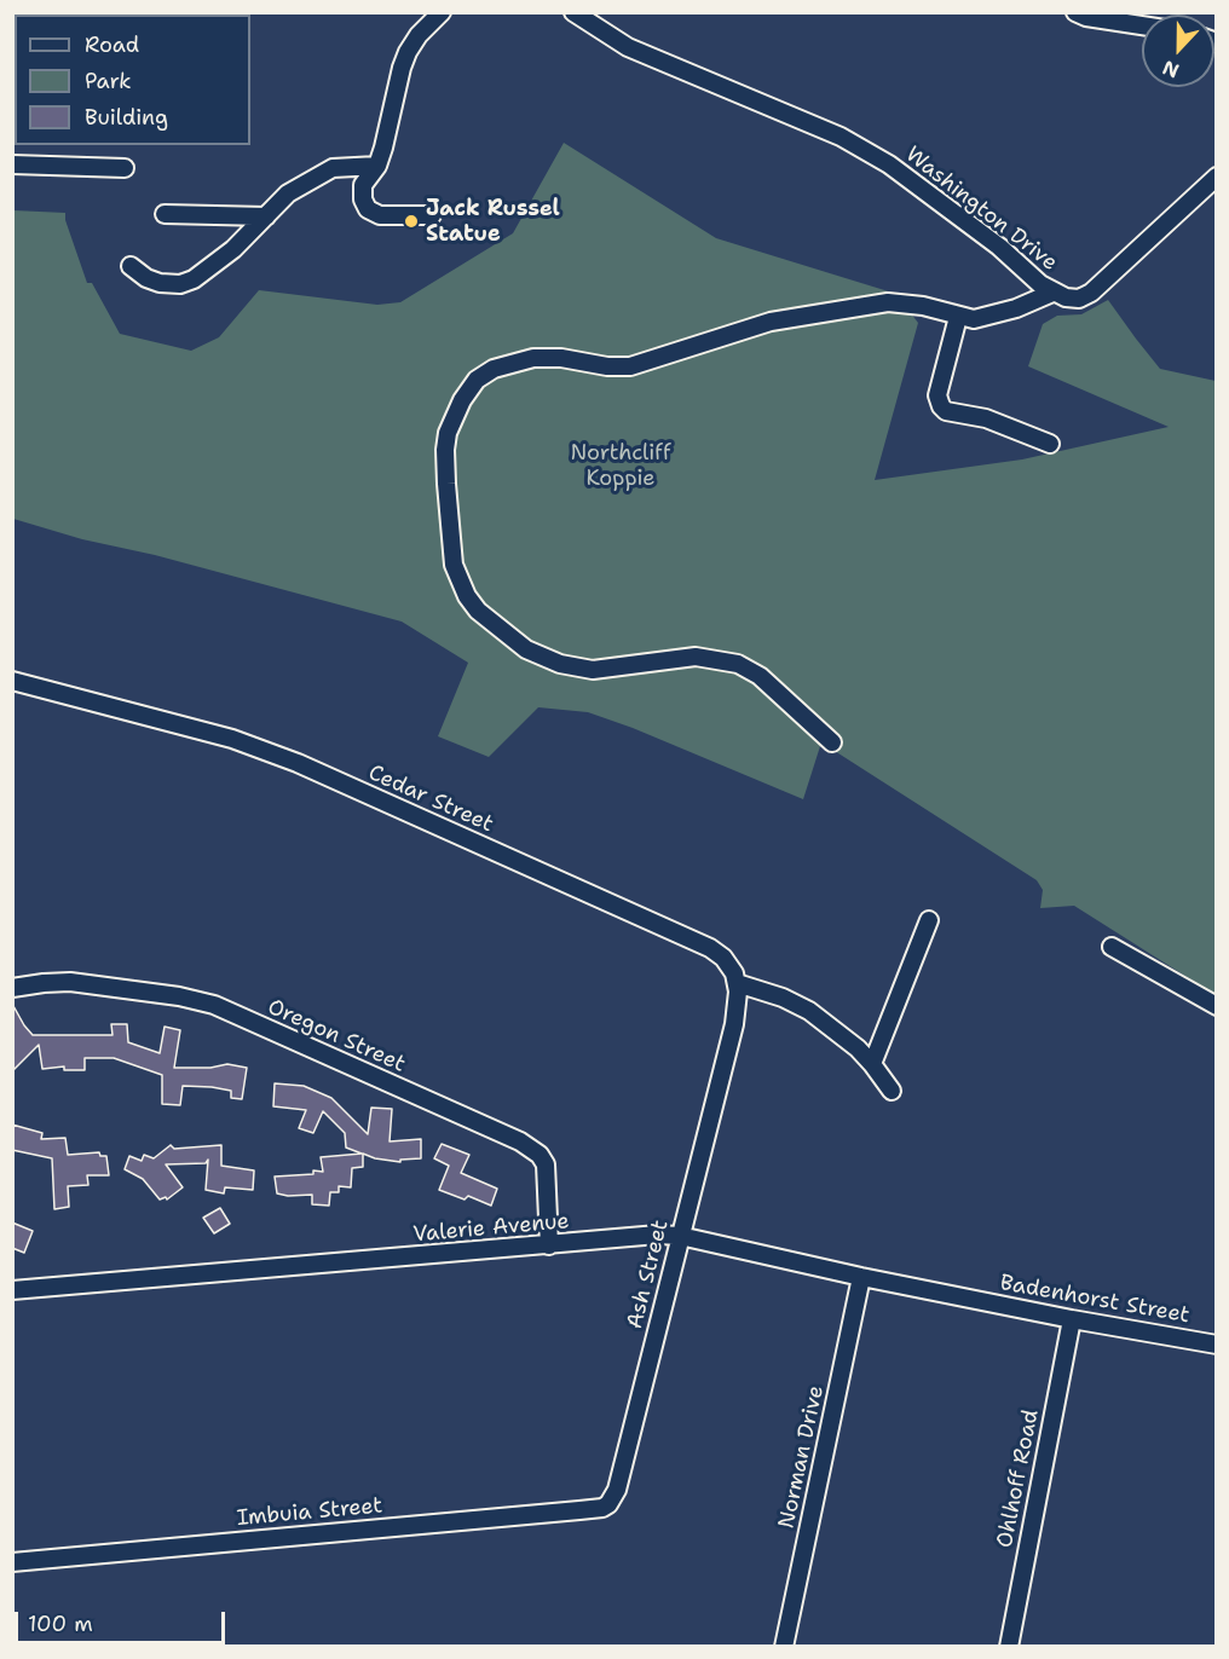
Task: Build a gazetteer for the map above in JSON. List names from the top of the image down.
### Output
{
  "streets": {
    "street": [
      "Washington Drive",
      "Cedar Street",
      "Oregon Street",
      "Valerie Avenue",
      "Ash Street",
      "Badenhorst Street",
      "Norman Drive",
      "Ohlhoff Road",
      "Imbuia Street"
    ]
  },
  "crossings": [
    ["Cedar Street", "Ash Street"],
    ["Oregon Street", "Valerie Avenue"],
    ["Valerie Avenue", "Ash Street"],
    ["Valerie Avenue", "Badenhorst Street"],
    ["Valerie Avenue", "Norman Drive"],
    ["Ash Street", "Imbuia Street"],
    ["Badenhorst Street", "Ohlhoff Road"]
  ],
  "parks": ["Northcliff Koppie"],
  "places": ["Jack Russel Statue"],
  "legend": ["Road", "Park", "Building"],
  "scale_bar": "100 m",
  "north": "bottom"
}
